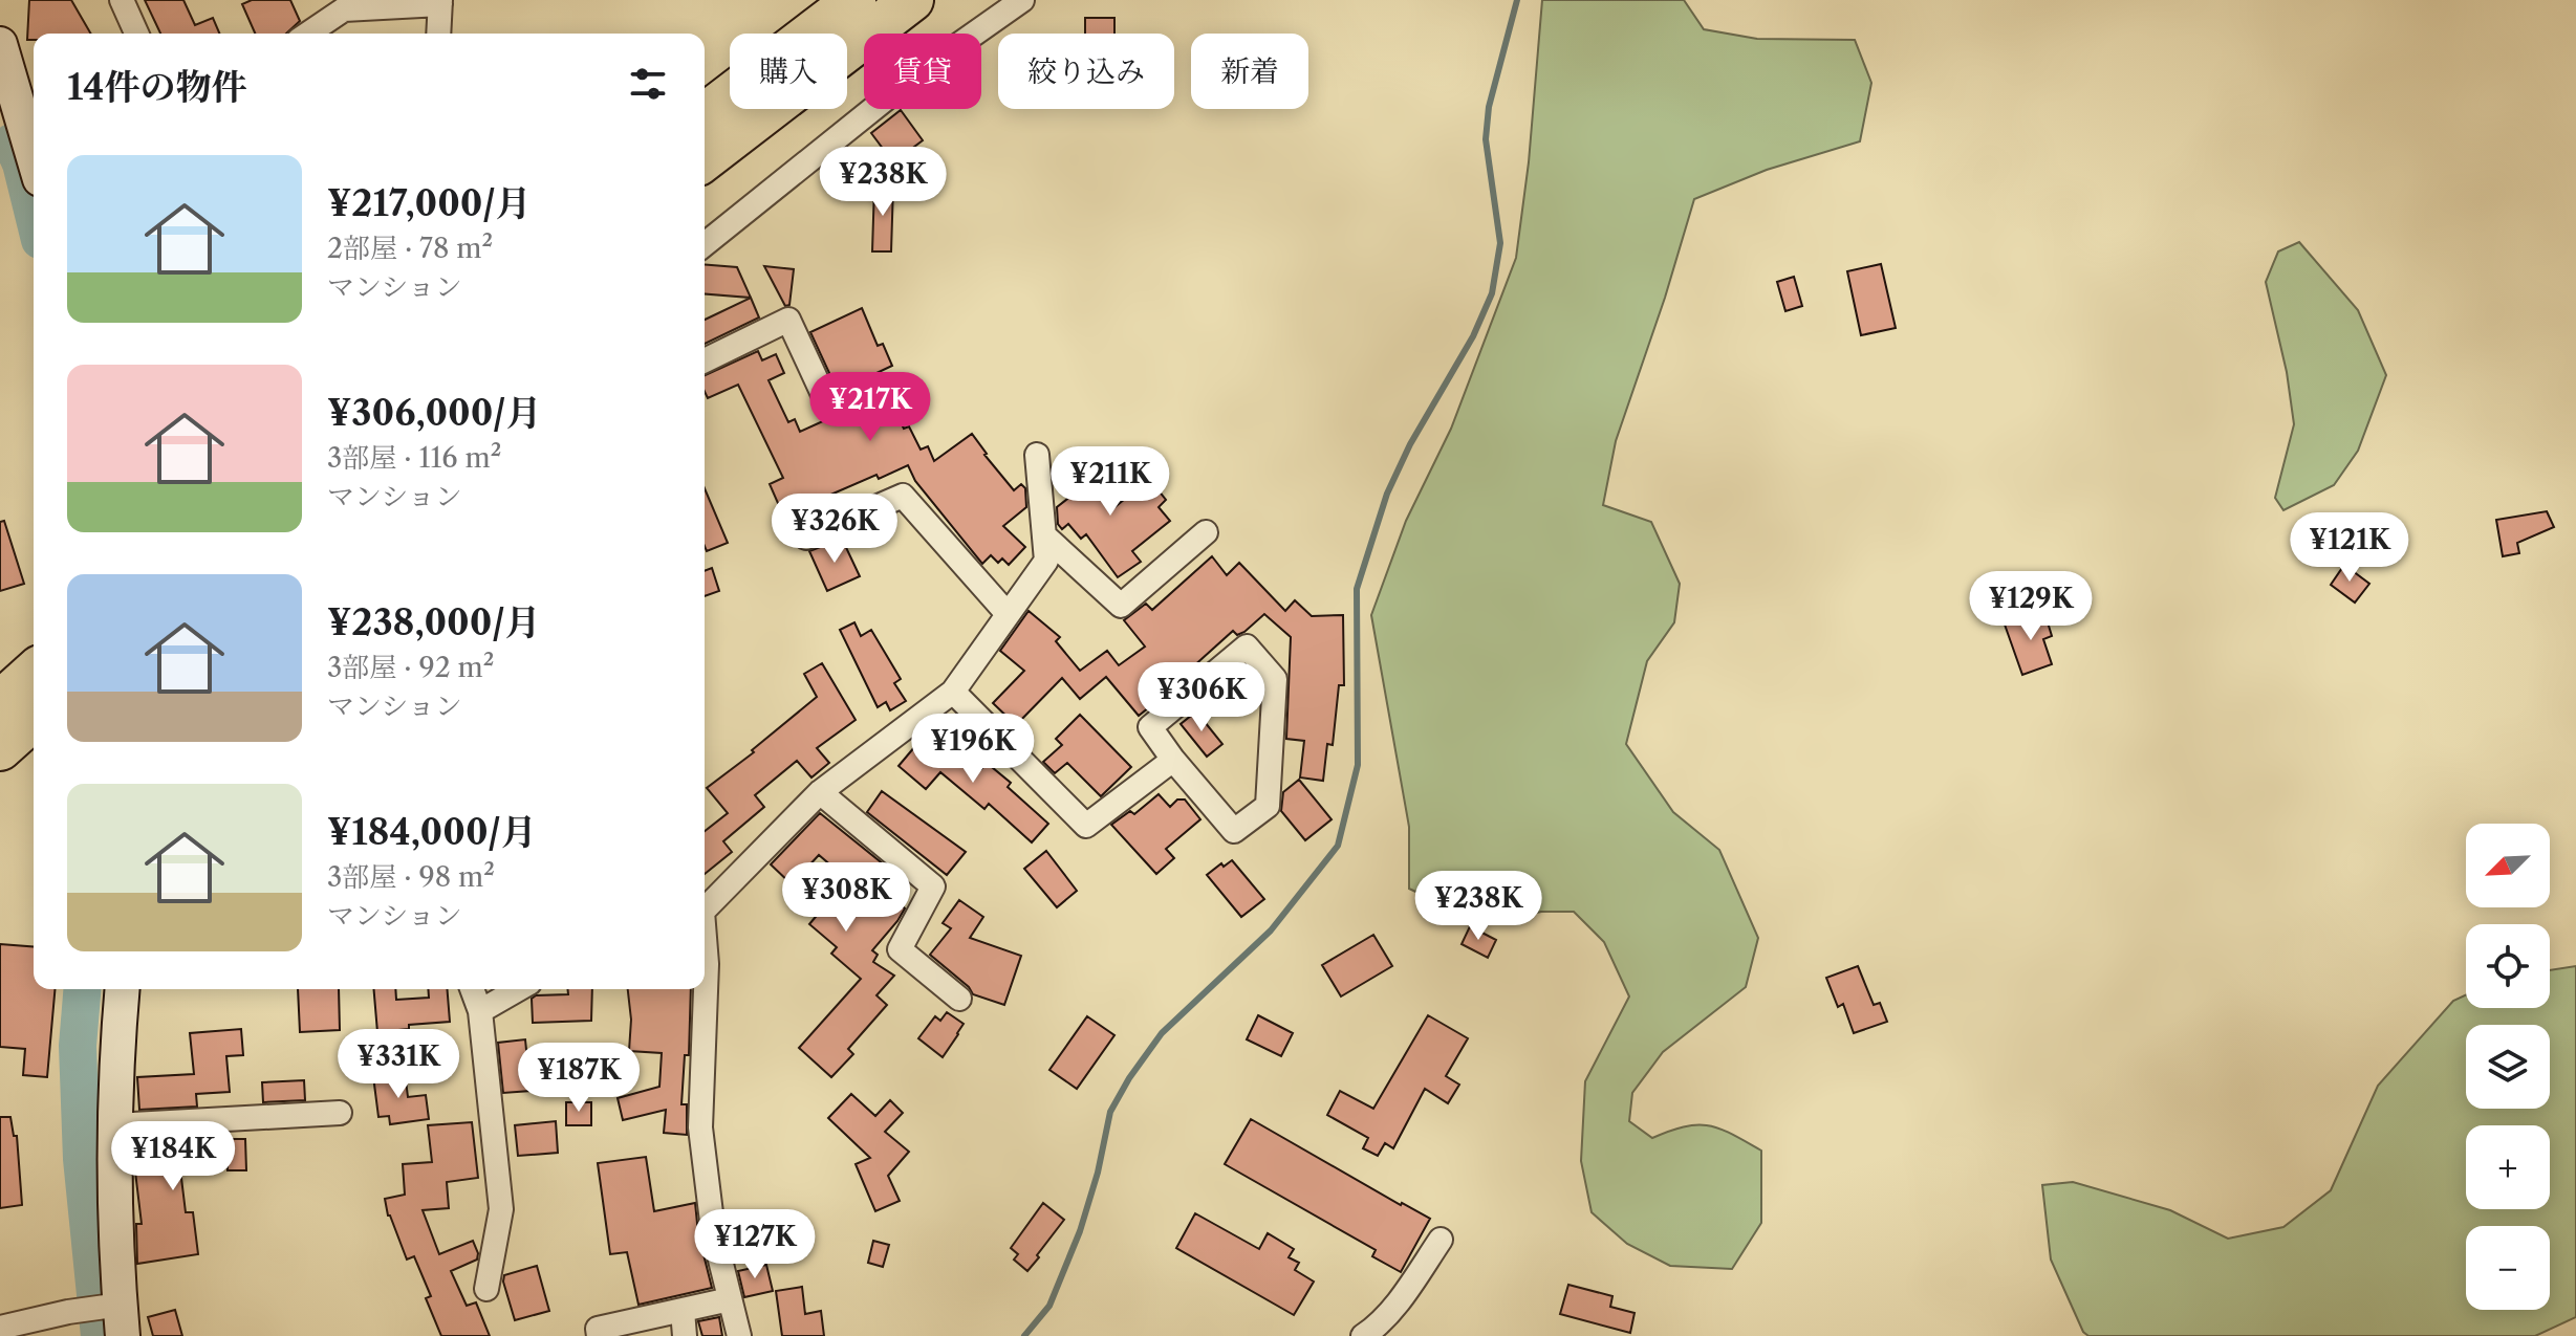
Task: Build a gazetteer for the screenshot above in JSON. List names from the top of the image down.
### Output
{
  "north": "bottom left",
  "page": {
    "chip": [
      "購入",
      "賃貸",
      "絞り込み",
      "新着"
    ],
    "heading": "14件の物件",
    "list": [
      {
        "name": "¥217,000/月",
        "note": "2部屋 · 78 m² · マンション"
      },
      {
        "name": "¥306,000/月",
        "note": "3部屋 · 116 m² · マンション"
      },
      {
        "name": "¥238,000/月",
        "note": "3部屋 · 92 m² · マンション"
      },
      {
        "name": "¥184,000/月",
        "note": "3部屋 · 98 m² · マンション"
      }
    ],
    "price": [
      "¥238K",
      "¥217K",
      "¥211K",
      "¥326K",
      "¥121K",
      "¥129K",
      "¥306K",
      "¥196K",
      "¥308K",
      "¥238K",
      "¥331K",
      "¥187K",
      "¥184K",
      "¥127K"
    ],
    "map_buttons": ["+", "−"]
  }
}
